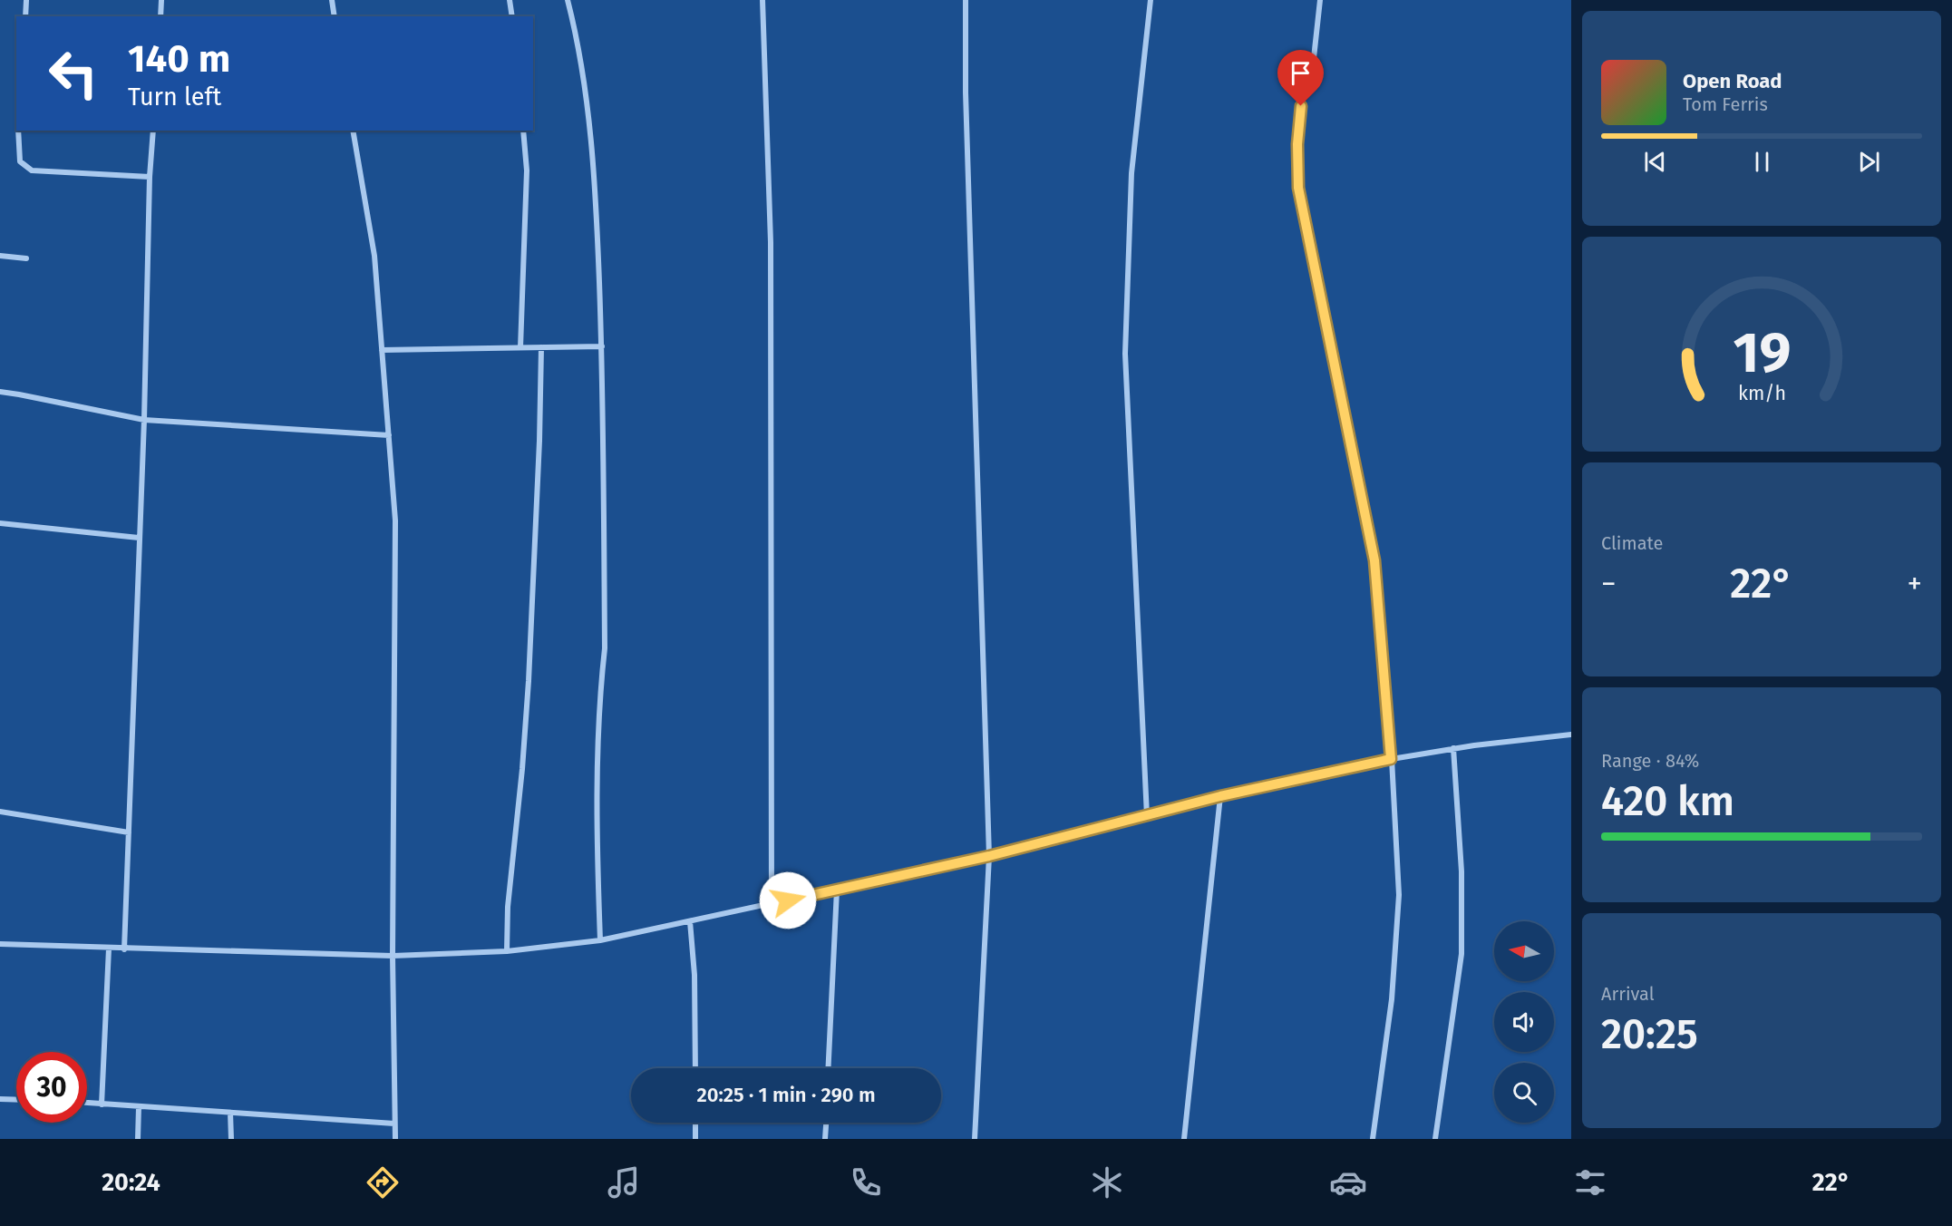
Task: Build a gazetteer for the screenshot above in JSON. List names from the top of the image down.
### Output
{
  "north": "left",
  "page": {
    "turn": ["140 m", "Turn left"],
    "song": ["Open Road", "Tom Ferris"],
    "tile": [
      "Climate",
      ["Range · 84%", "420 km"],
      ["Arrival", "20:25"]
    ],
    "heat": ["−", "22°", "+"],
    "limit": "30",
    "trip": "20:25 · 1 min · 290 m",
    "tabs": ["20:24", "22°"],
    "gauge": ["19", "km/h"]
  }
}
